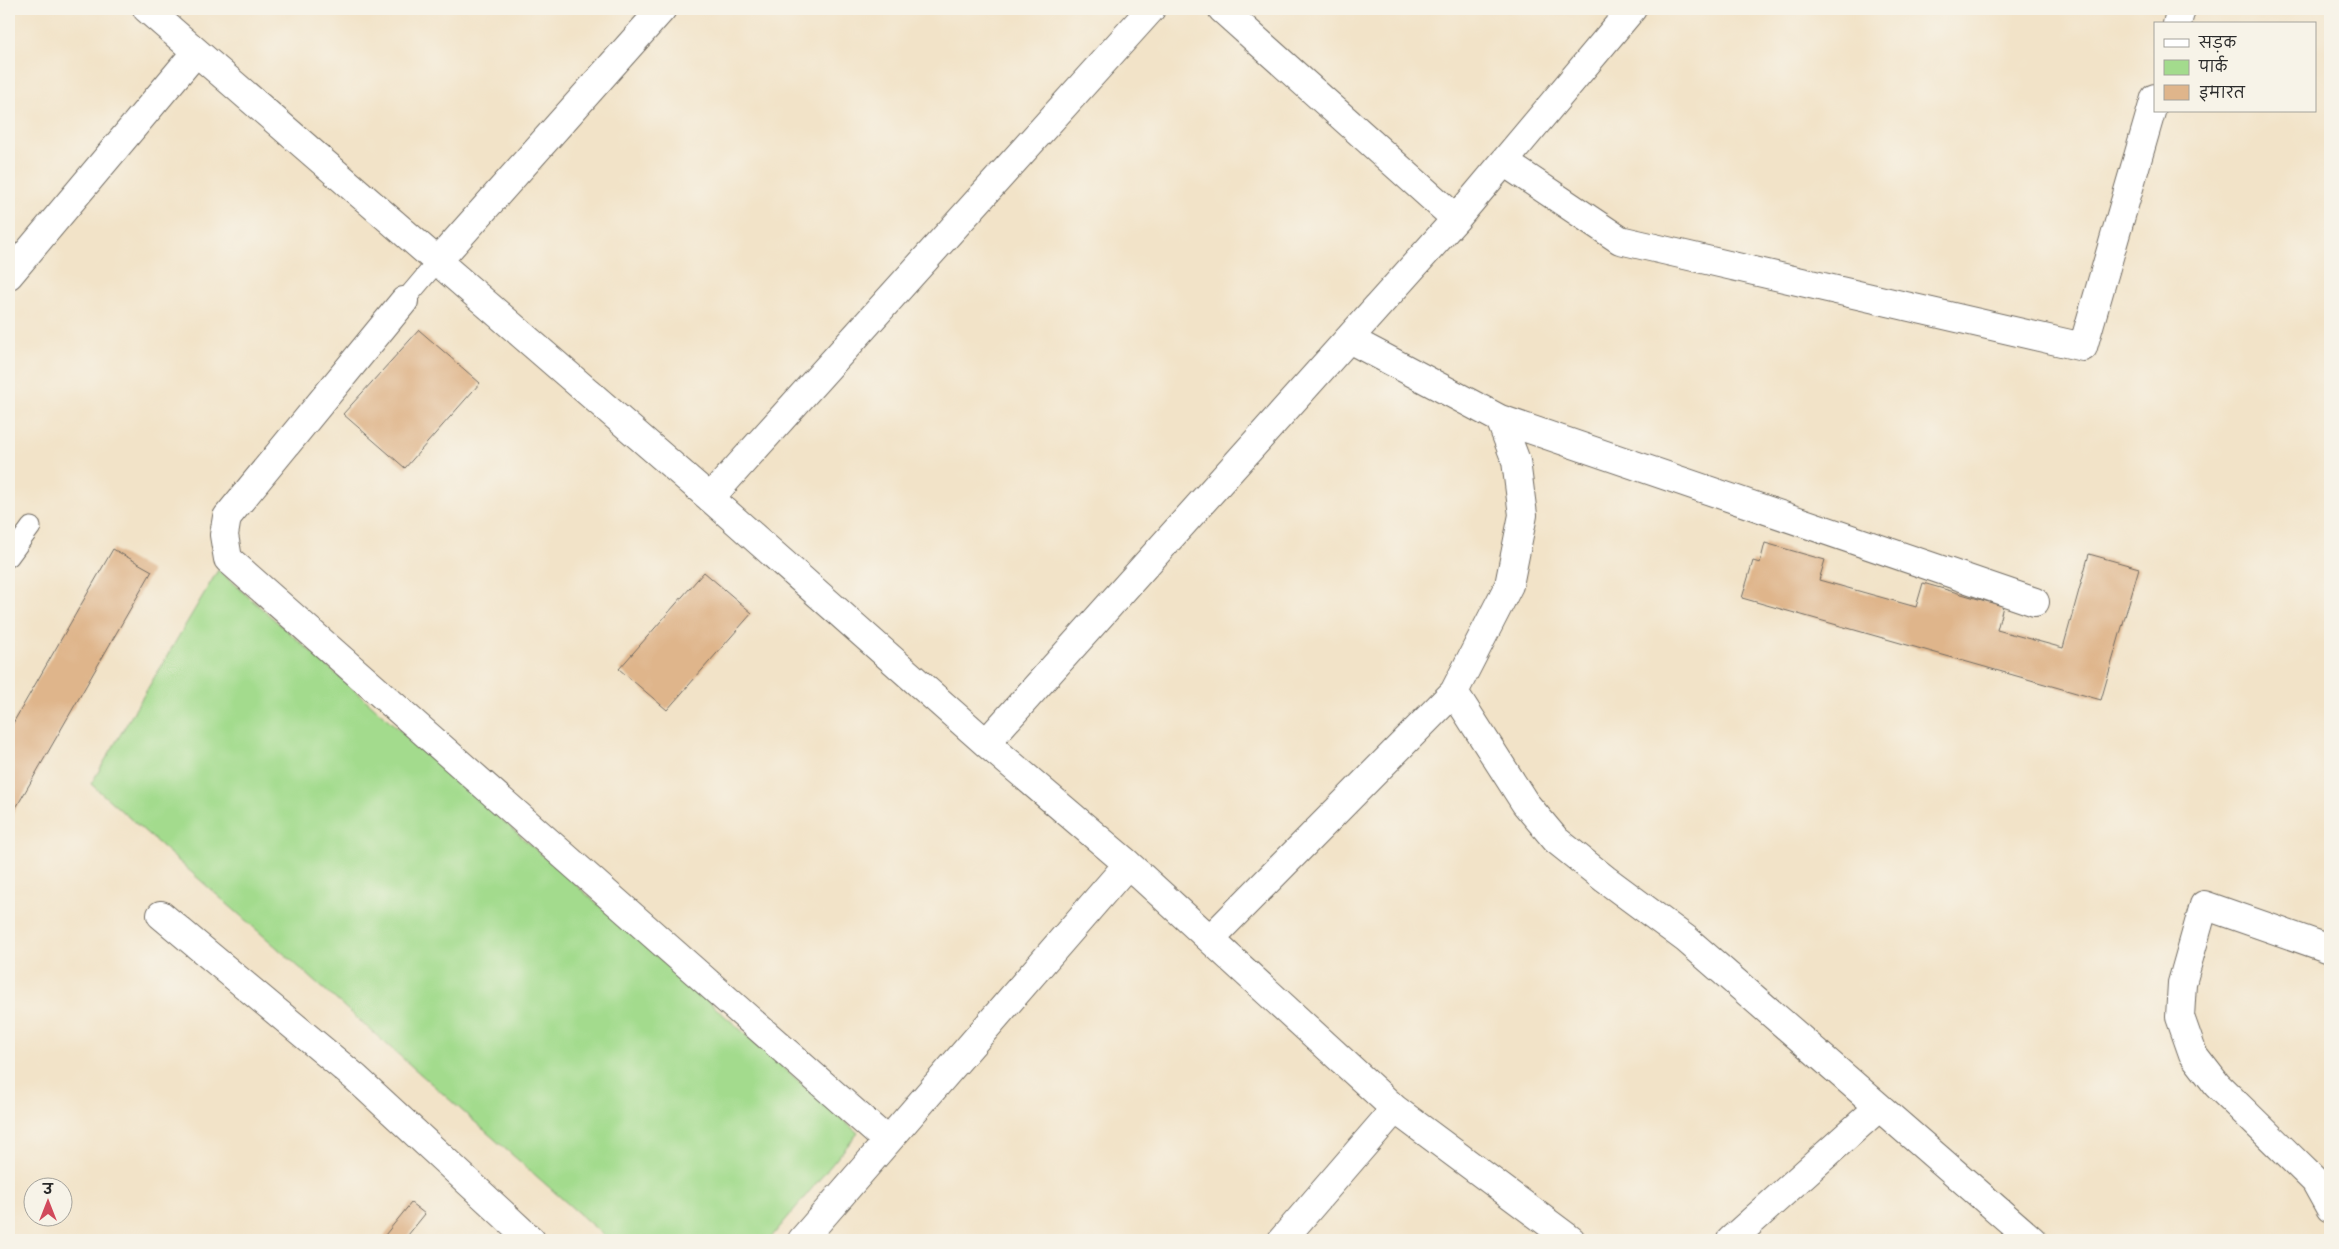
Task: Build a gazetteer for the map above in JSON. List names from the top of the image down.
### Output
{
  "legend": ["सड़क", "पार्क", "इमारत"],
  "north": "top"
}
